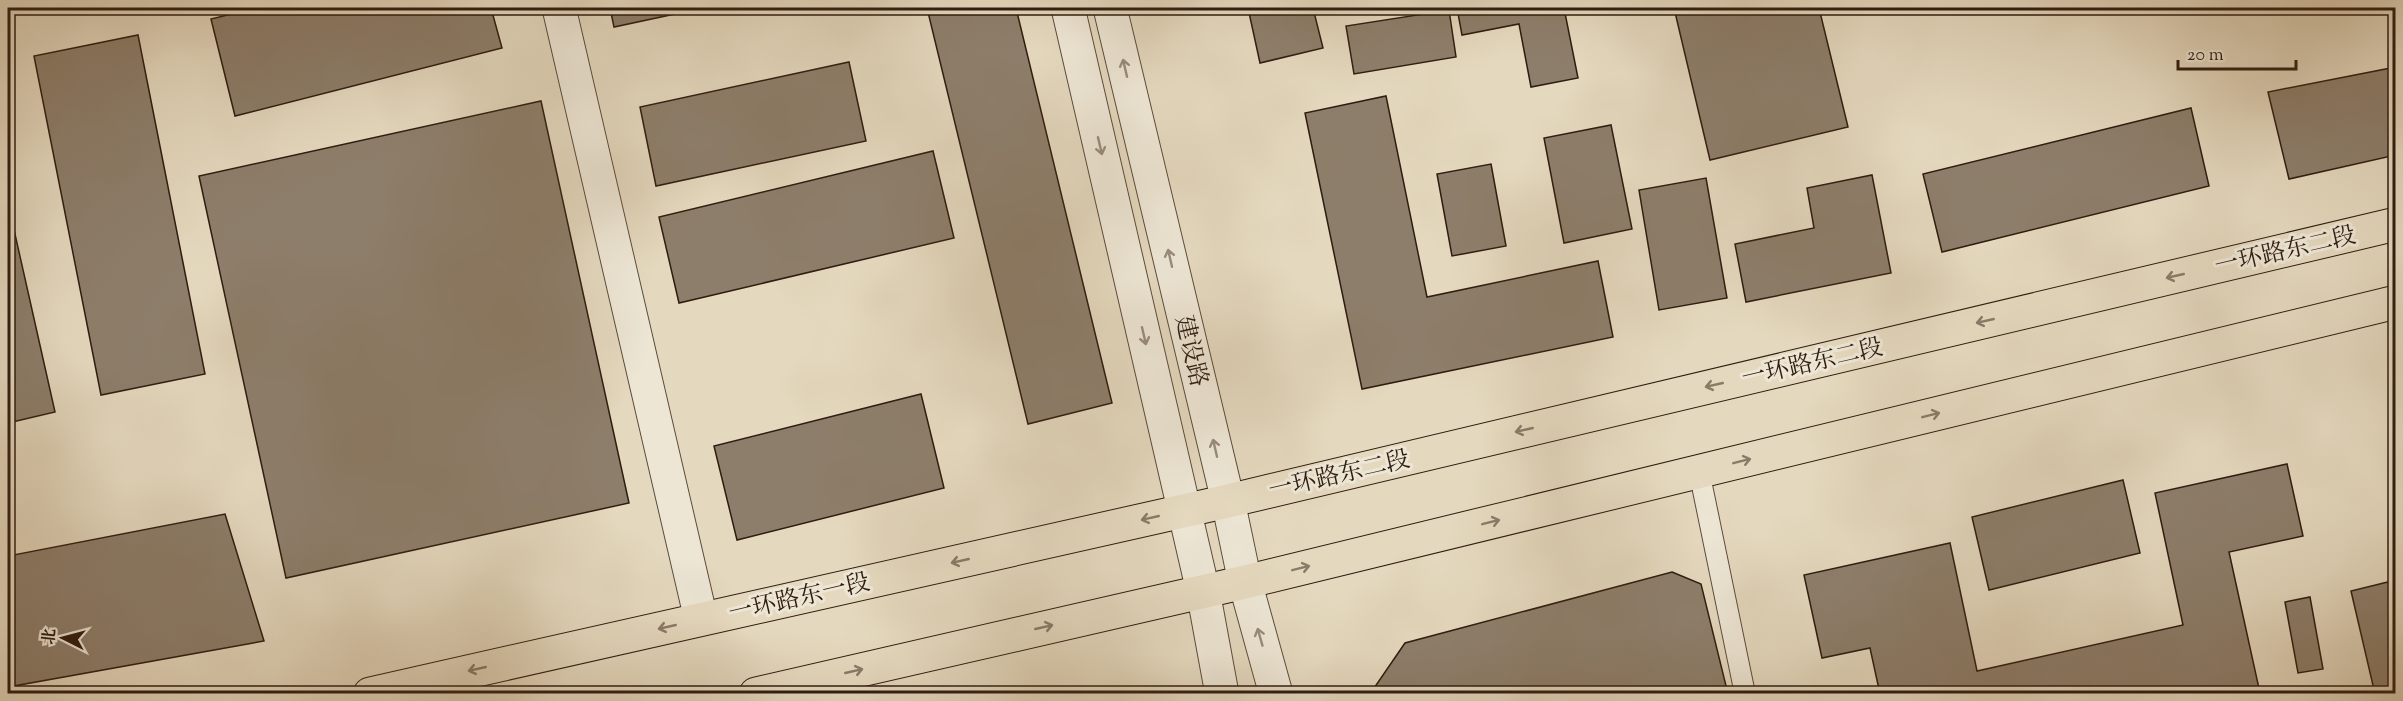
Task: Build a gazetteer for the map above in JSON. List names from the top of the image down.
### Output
{
  "streets": {
    "main road": ["一环路东二段", "一环路东一段"],
    "street": ["建设路"]
  },
  "crossings": [
    ["一环路东二段", "建设路"],
    ["一环路东二段", "一环路东一段"],
    ["建设路", "一环路东一段"]
  ],
  "scale_bar": "20 m",
  "north": "left"
}
